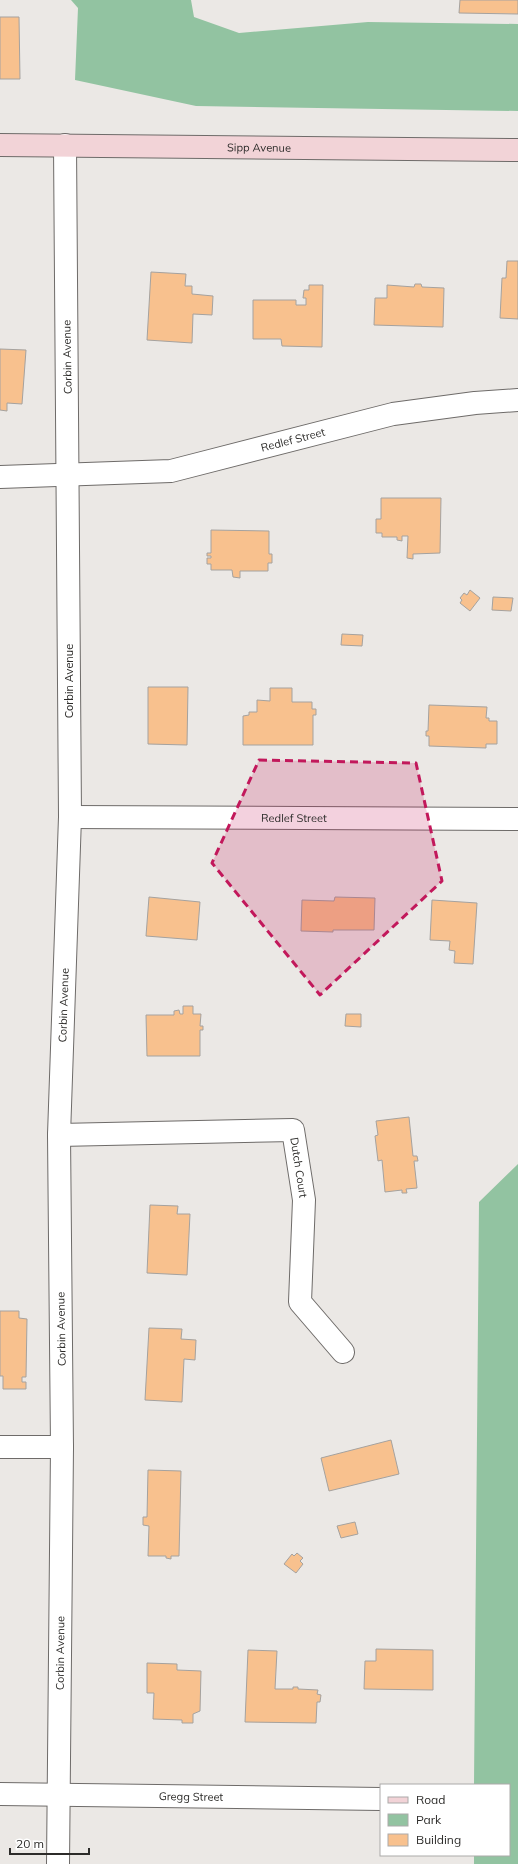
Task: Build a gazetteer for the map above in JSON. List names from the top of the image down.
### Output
{
  "streets": {
    "street": [
      "Sipp Avenue",
      "Corbin Avenue",
      "Redlef Street",
      "Dutch Court",
      "Gregg Street"
    ]
  },
  "crossings": [
    ["Sipp Avenue", "Corbin Avenue"],
    ["Corbin Avenue", "Redlef Street"],
    ["Corbin Avenue", "Dutch Court"],
    ["Corbin Avenue", "Gregg Street"]
  ],
  "legend": ["Road", "Park", "Building"],
  "scale_bar": "20 m"
}
